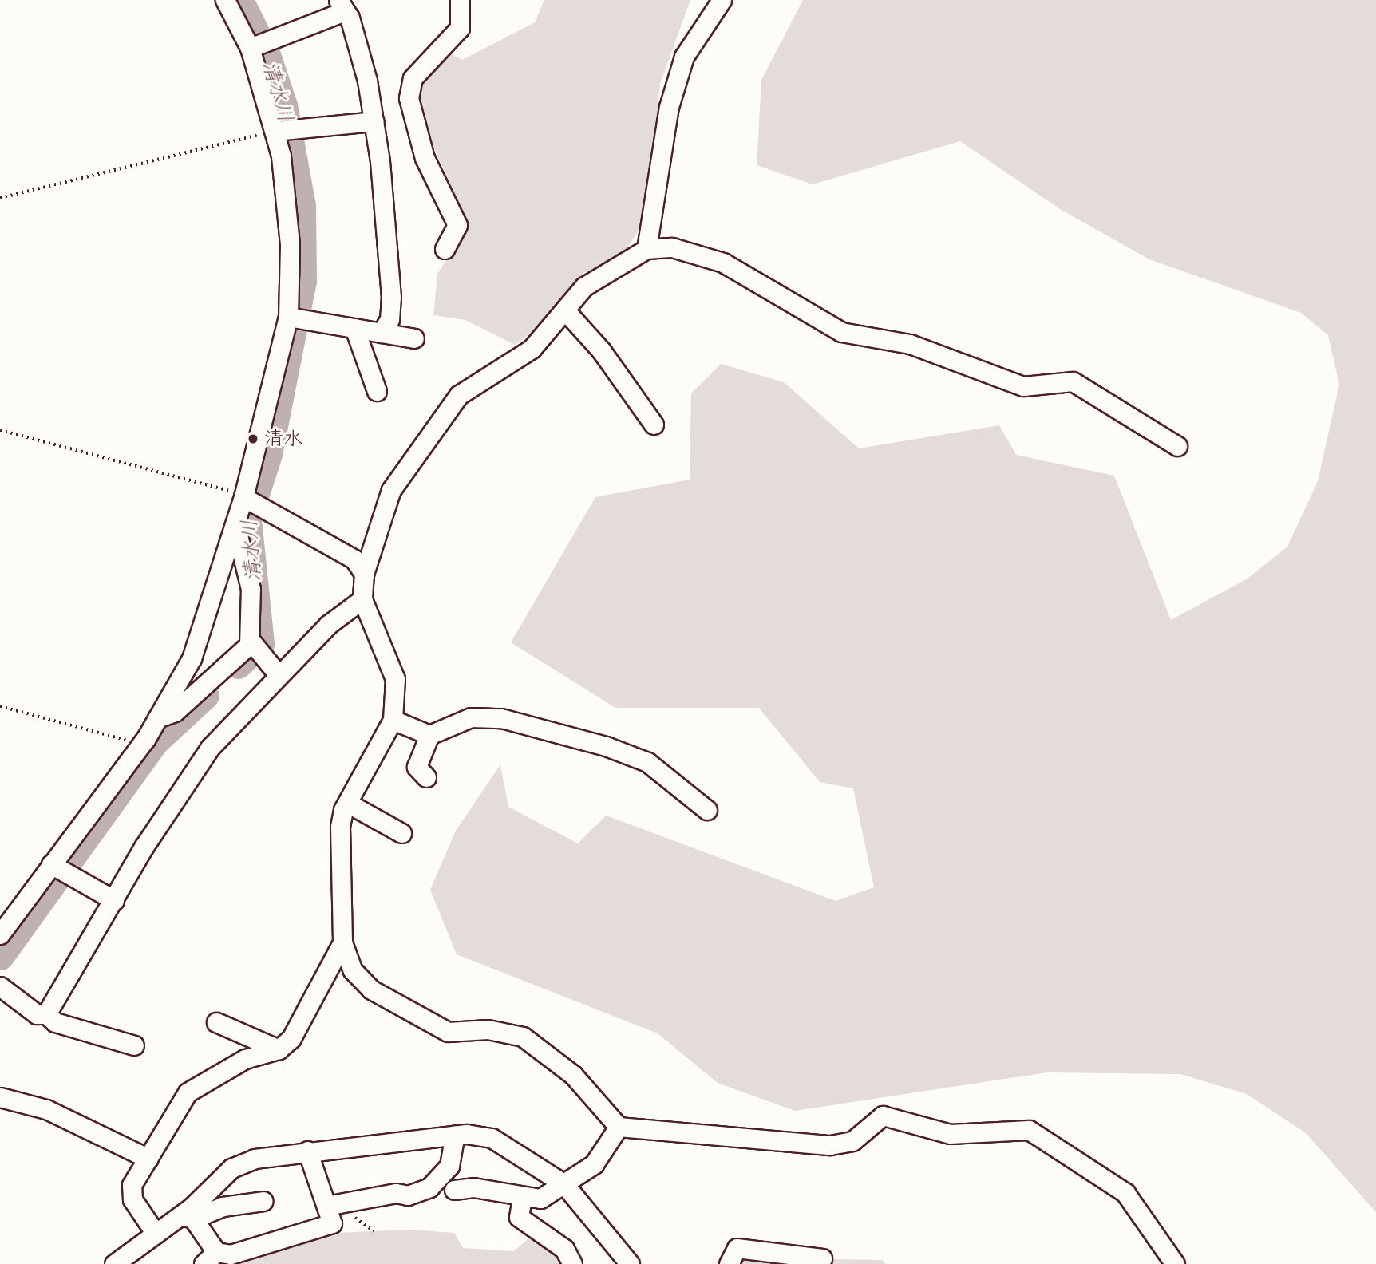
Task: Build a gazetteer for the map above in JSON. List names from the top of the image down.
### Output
{
  "water": ["清水川"],
  "places": ["清水"]
}
